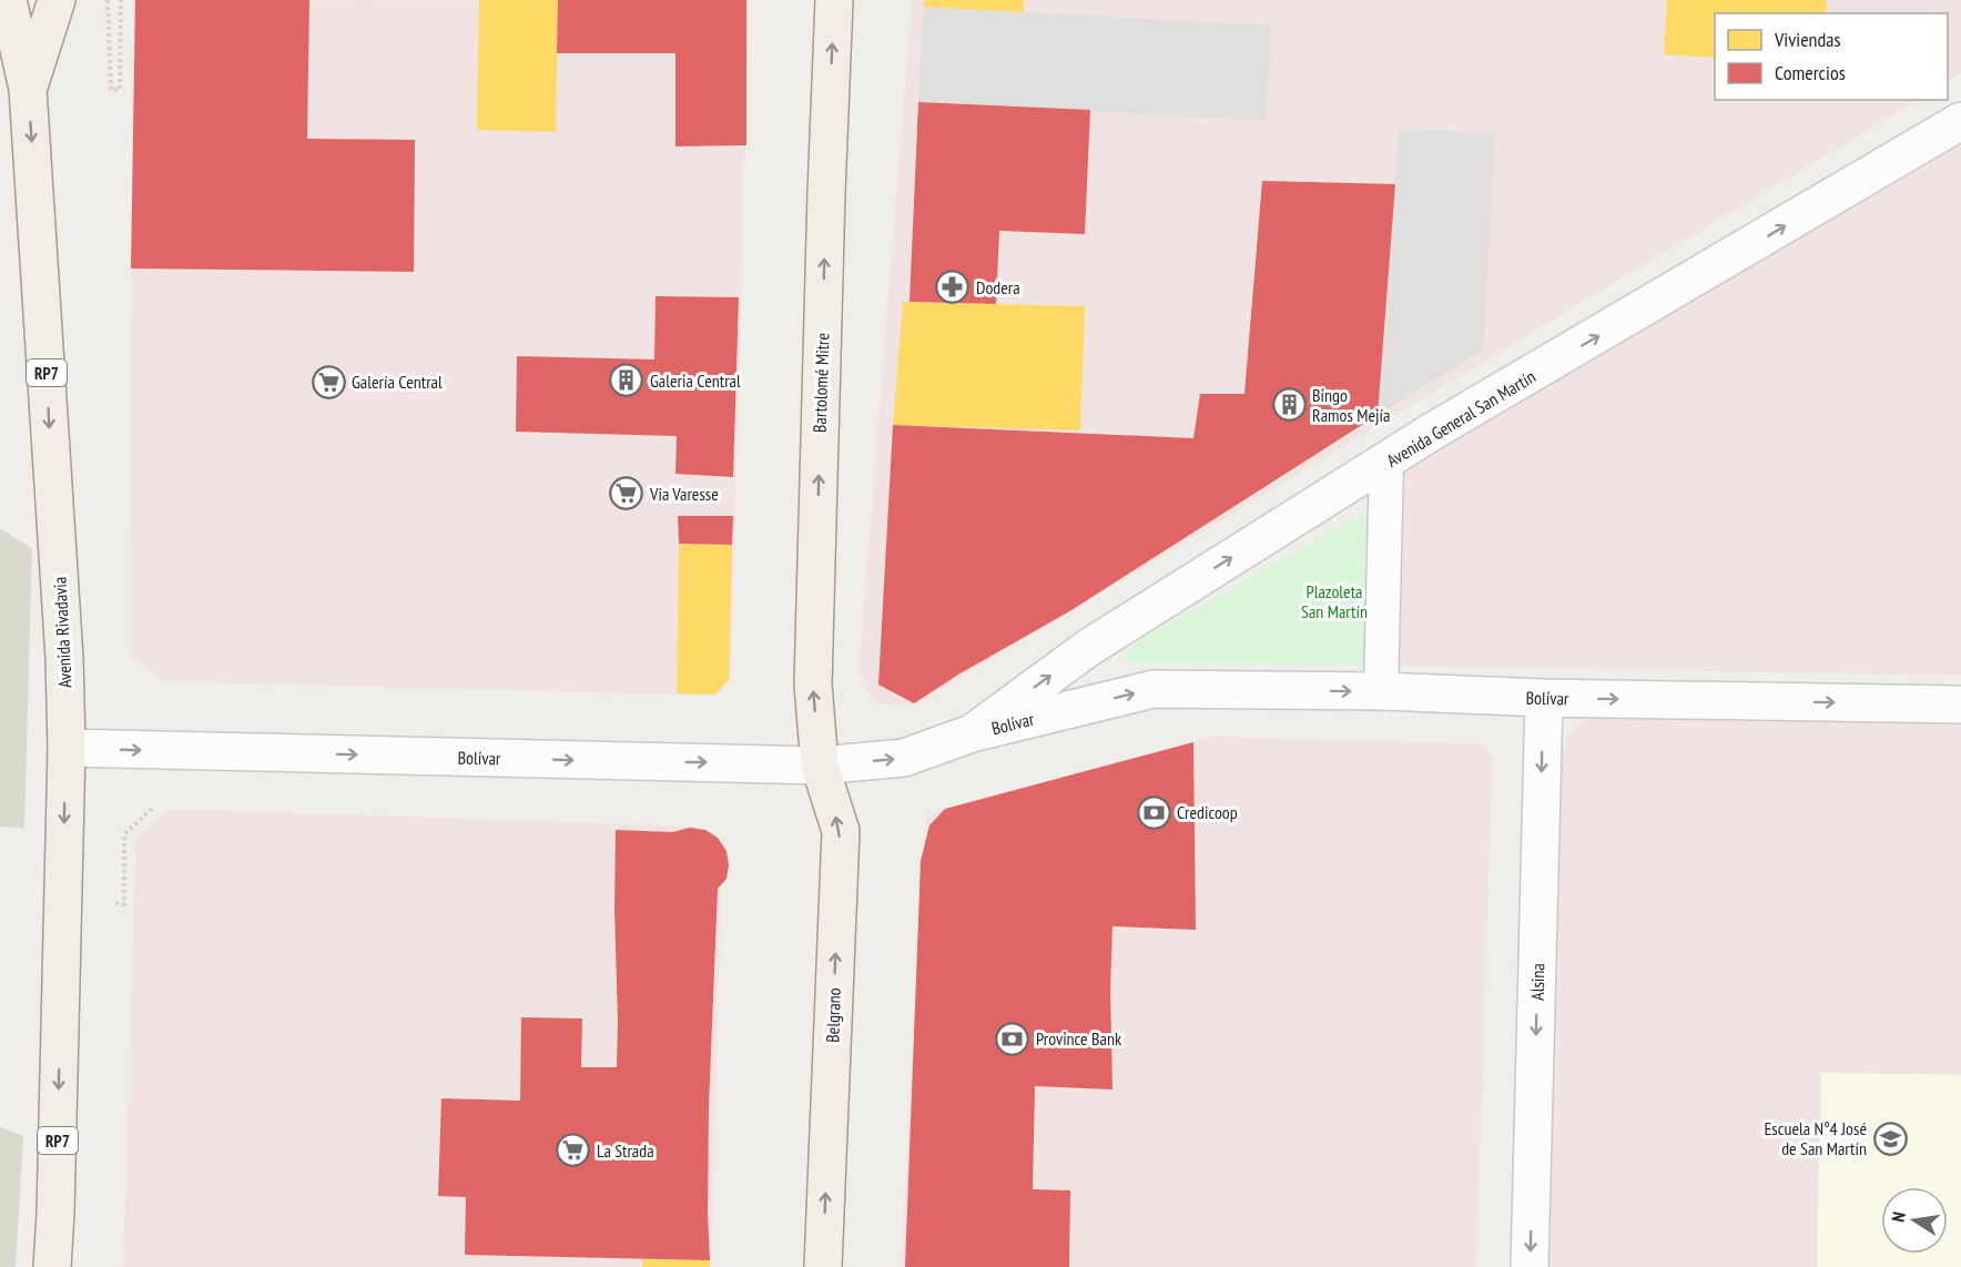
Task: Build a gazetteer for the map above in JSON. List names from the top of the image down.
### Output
{
  "streets": {
    "main road": [
      "RP7",
      "Bartolomé Mitre",
      "Avenida Rivadavia",
      "Belgrano"
    ],
    "street": ["Avenida General San Martín", "Bolívar", "Alsina"]
  },
  "crossings": [
    ["Bartolomé Mitre", "Bolívar"],
    ["Bartolomé Mitre", "Belgrano"],
    ["Avenida General San Martín", "Bolívar"],
    ["Avenida Rivadavia", "Bolívar"],
    ["Bolívar", "Alsina"],
    ["Bolívar", "Belgrano"]
  ],
  "one_way": [
    "Bartolomé Mitre",
    "Avenida General San Martín",
    "Avenida Rivadavia",
    "Bolívar",
    "Alsina",
    "Belgrano"
  ],
  "parks": ["Plazoleta San Martín"],
  "places": {
    "pharmacy": ["Dodera"],
    "building": ["Galeria Central", "Bingo Ramos Mejía"],
    "supermarket": ["Galería Central", "Via Varesse", "La Strada"],
    "bank": ["Credicoop", "Province Bank"],
    "school or university": ["Escuela N°4 José de San Martín"]
  },
  "legend": ["Viviendas", "Comercios"],
  "north": "left"
}
